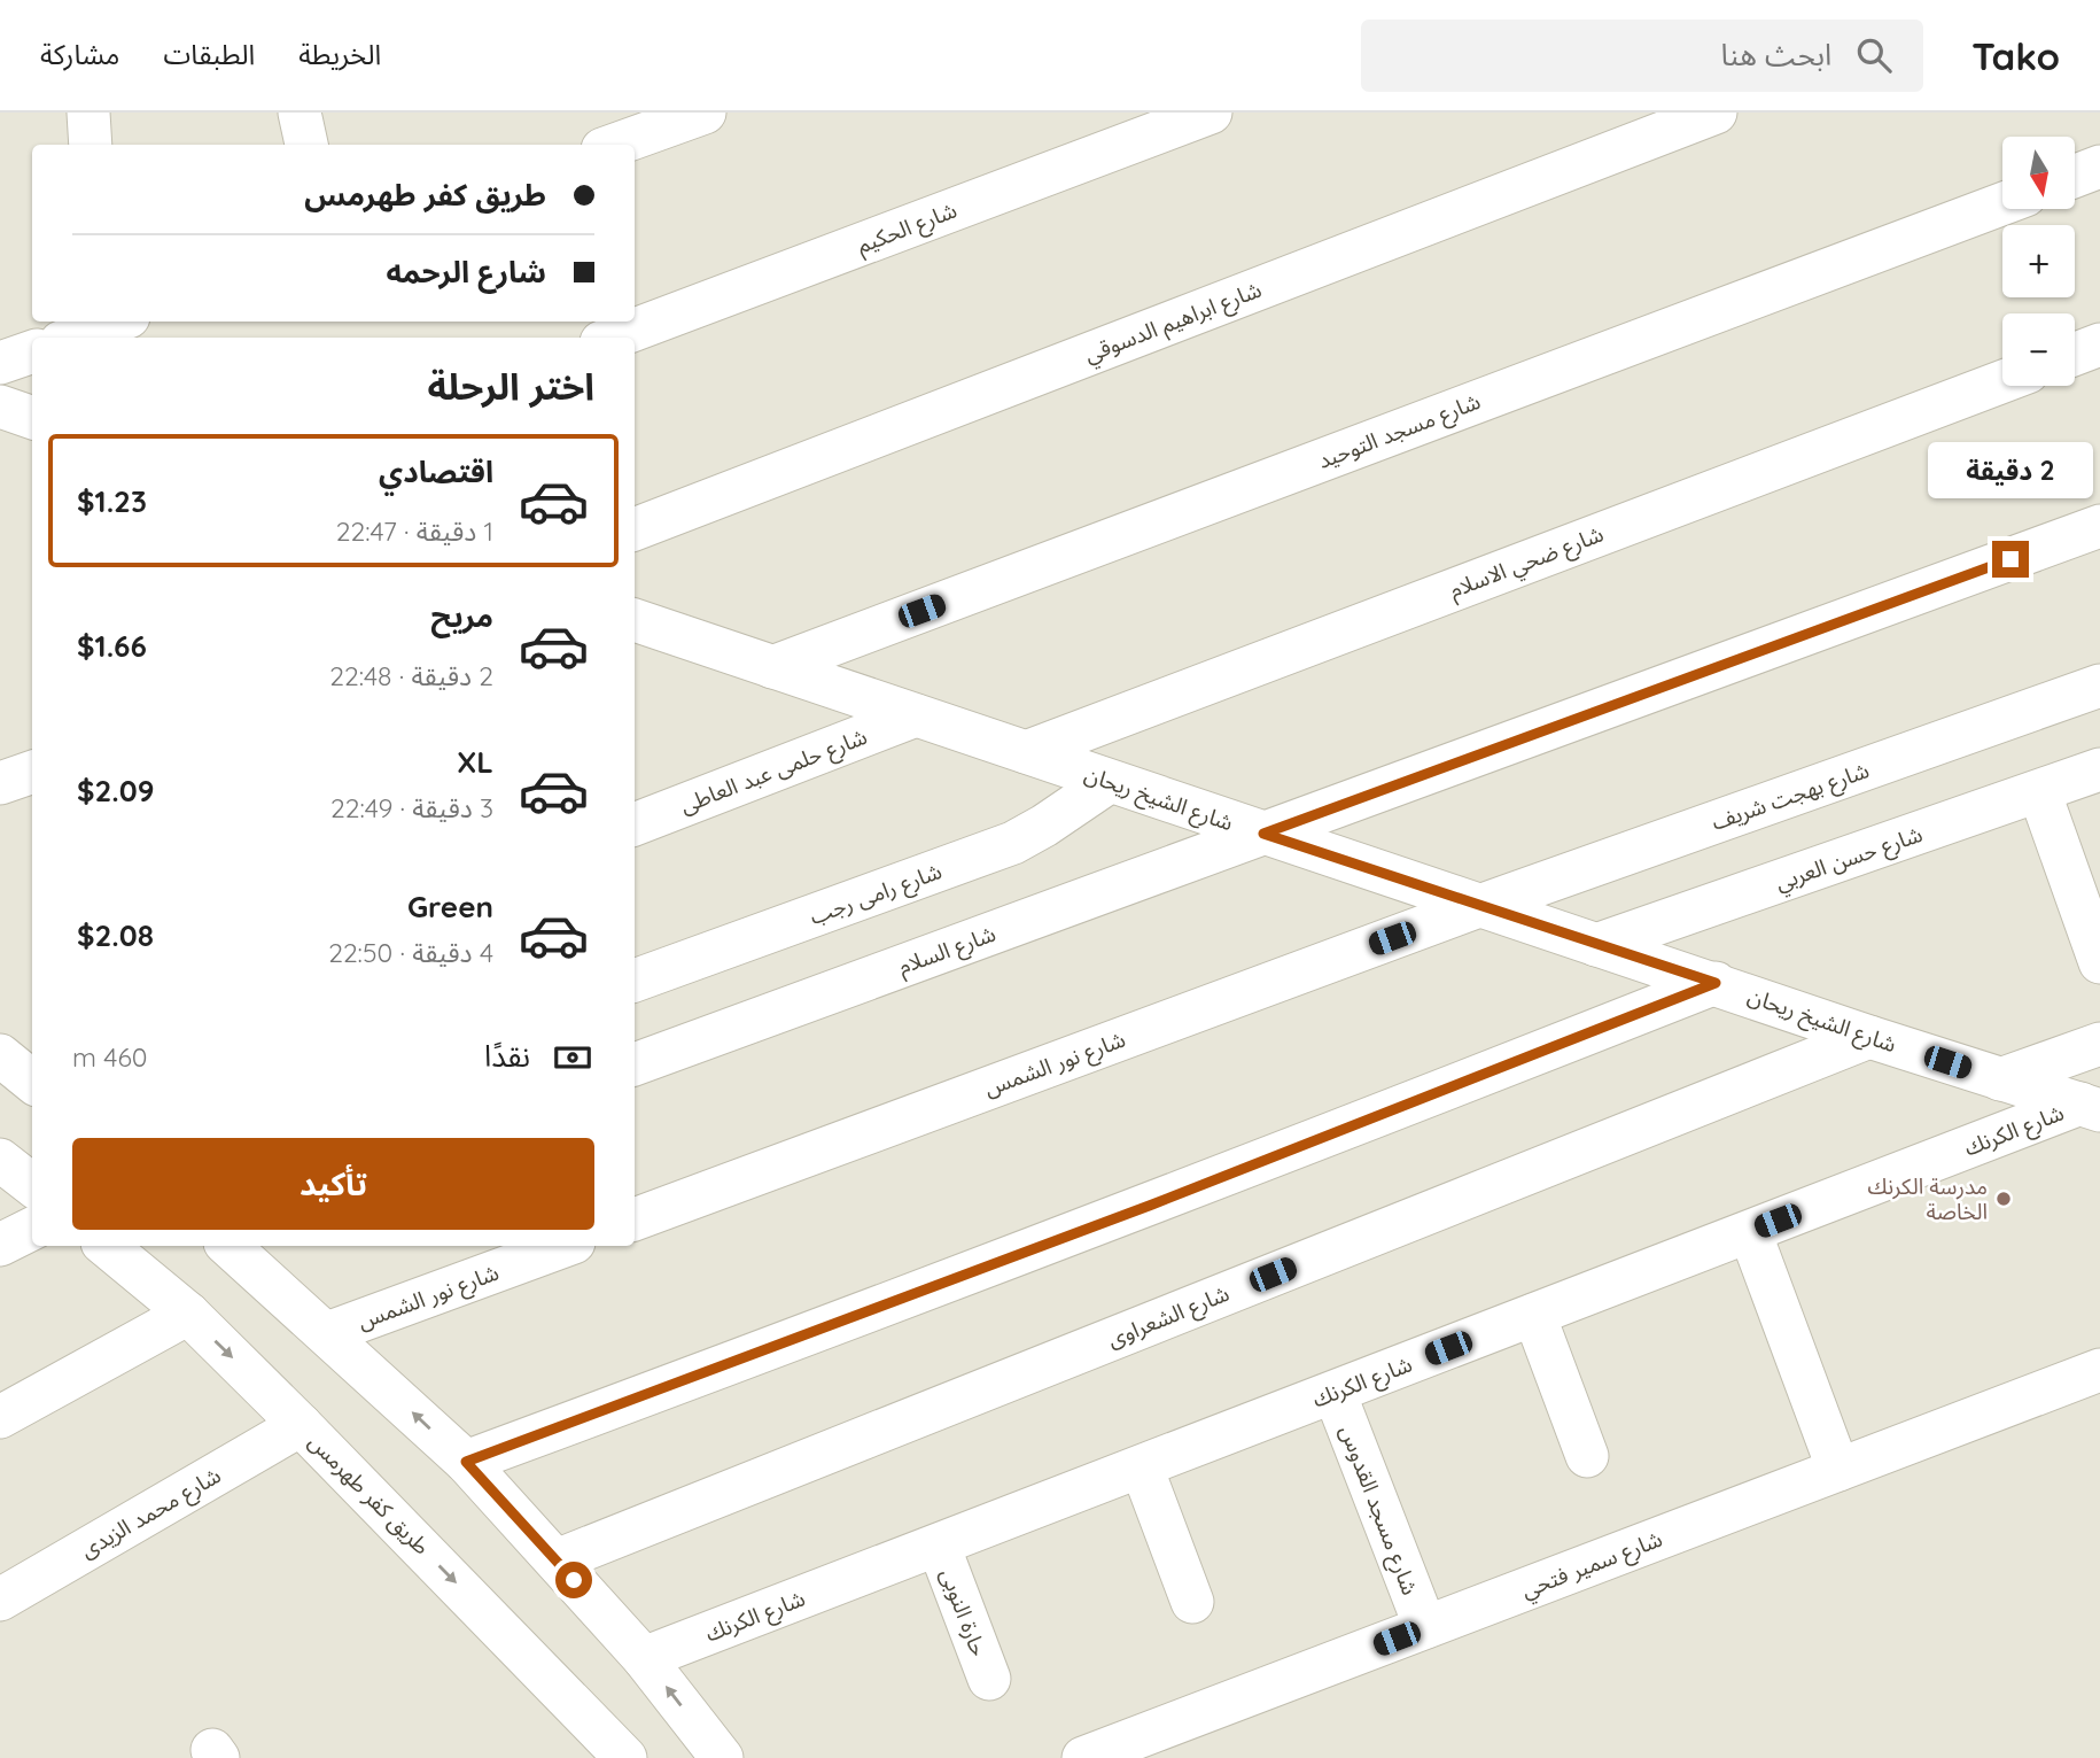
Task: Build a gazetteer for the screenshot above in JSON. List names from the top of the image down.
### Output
{
  "streets": {
    "street": [
      "شارع الحكيم",
      "شارع ابراهيم الدسوقي",
      "شارع مسجد التوحيد",
      "شارع ضحي الاسلام",
      "شارع حلمى عبد العاطى",
      "شارع بهجت شريف",
      "شارع الشيخ ريحان",
      "شارع حسن العربي",
      "شارع رامى رجب",
      "شارع السلام",
      "شارع نور الشمس",
      "شارع الكرنك",
      "شارع الشعراوى",
      "طريق كفر طهرمس",
      "شارع مسجد القدوس",
      "شارع محمد الزيدى",
      "شارع سمير فتحي",
      "حارة النوبى"
    ]
  },
  "crossings": [
    ["شارع مسجد التوحيد", "شارع الشيخ ريحان"],
    ["شارع ضحي الاسلام", "شارع الشيخ ريحان"],
    ["شارع حلمى عبد العاطى", "شارع الشيخ ريحان"],
    ["شارع بهجت شريف", "شارع الشيخ ريحان"],
    ["شارع بهجت شريف", "شارع نور الشمس"],
    ["شارع الشيخ ريحان", "شارع حسن العربي"],
    ["شارع الشيخ ريحان", "شارع رامى رجب"],
    ["شارع الشيخ ريحان", "شارع السلام"],
    ["شارع الشيخ ريحان", "شارع نور الشمس"],
    ["شارع الشيخ ريحان", "شارع الكرنك"],
    ["شارع الشيخ ريحان", "شارع الشعراوى"],
    ["شارع الكرنك", "شارع مسجد القدوس"],
    ["شارع الكرنك", "حارة النوبى"],
    ["طريق كفر طهرمس", "شارع محمد الزيدى"],
    ["شارع مسجد القدوس", "شارع سمير فتحي"]
  ],
  "places": ["مدرسة الكرنك الخاصة"],
  "north": "bottom",
  "page": {
    "header": "Tako",
    "search": "ابحث هنا",
    "nav": ["الخريطة", "الطبقات", "مشاركة"],
    "map_buttons": ["+", "−"],
    "banner": ["طريق كفر طهرمس", "شارع الرحمه"],
    "heading": "اختر الرحلة",
    "list": [
      {
        "name": "اقتصادي",
        "note": "1 دقيقة · 22:47",
        "value": "$1.23"
      },
      {
        "name": "مريح",
        "note": "2 دقيقة · 22:48",
        "value": "$1.66"
      },
      {
        "name": "XL",
        "note": "3 دقيقة · 22:49",
        "value": "$2.09"
      },
      {
        "name": "Green",
        "note": "4 دقيقة · 22:50",
        "value": "$2.08"
      }
    ],
    "bubble": "2 دقيقة",
    "pay": ["نقدًا", "460 m"],
    "buttons": "تأكيد"
  }
}
